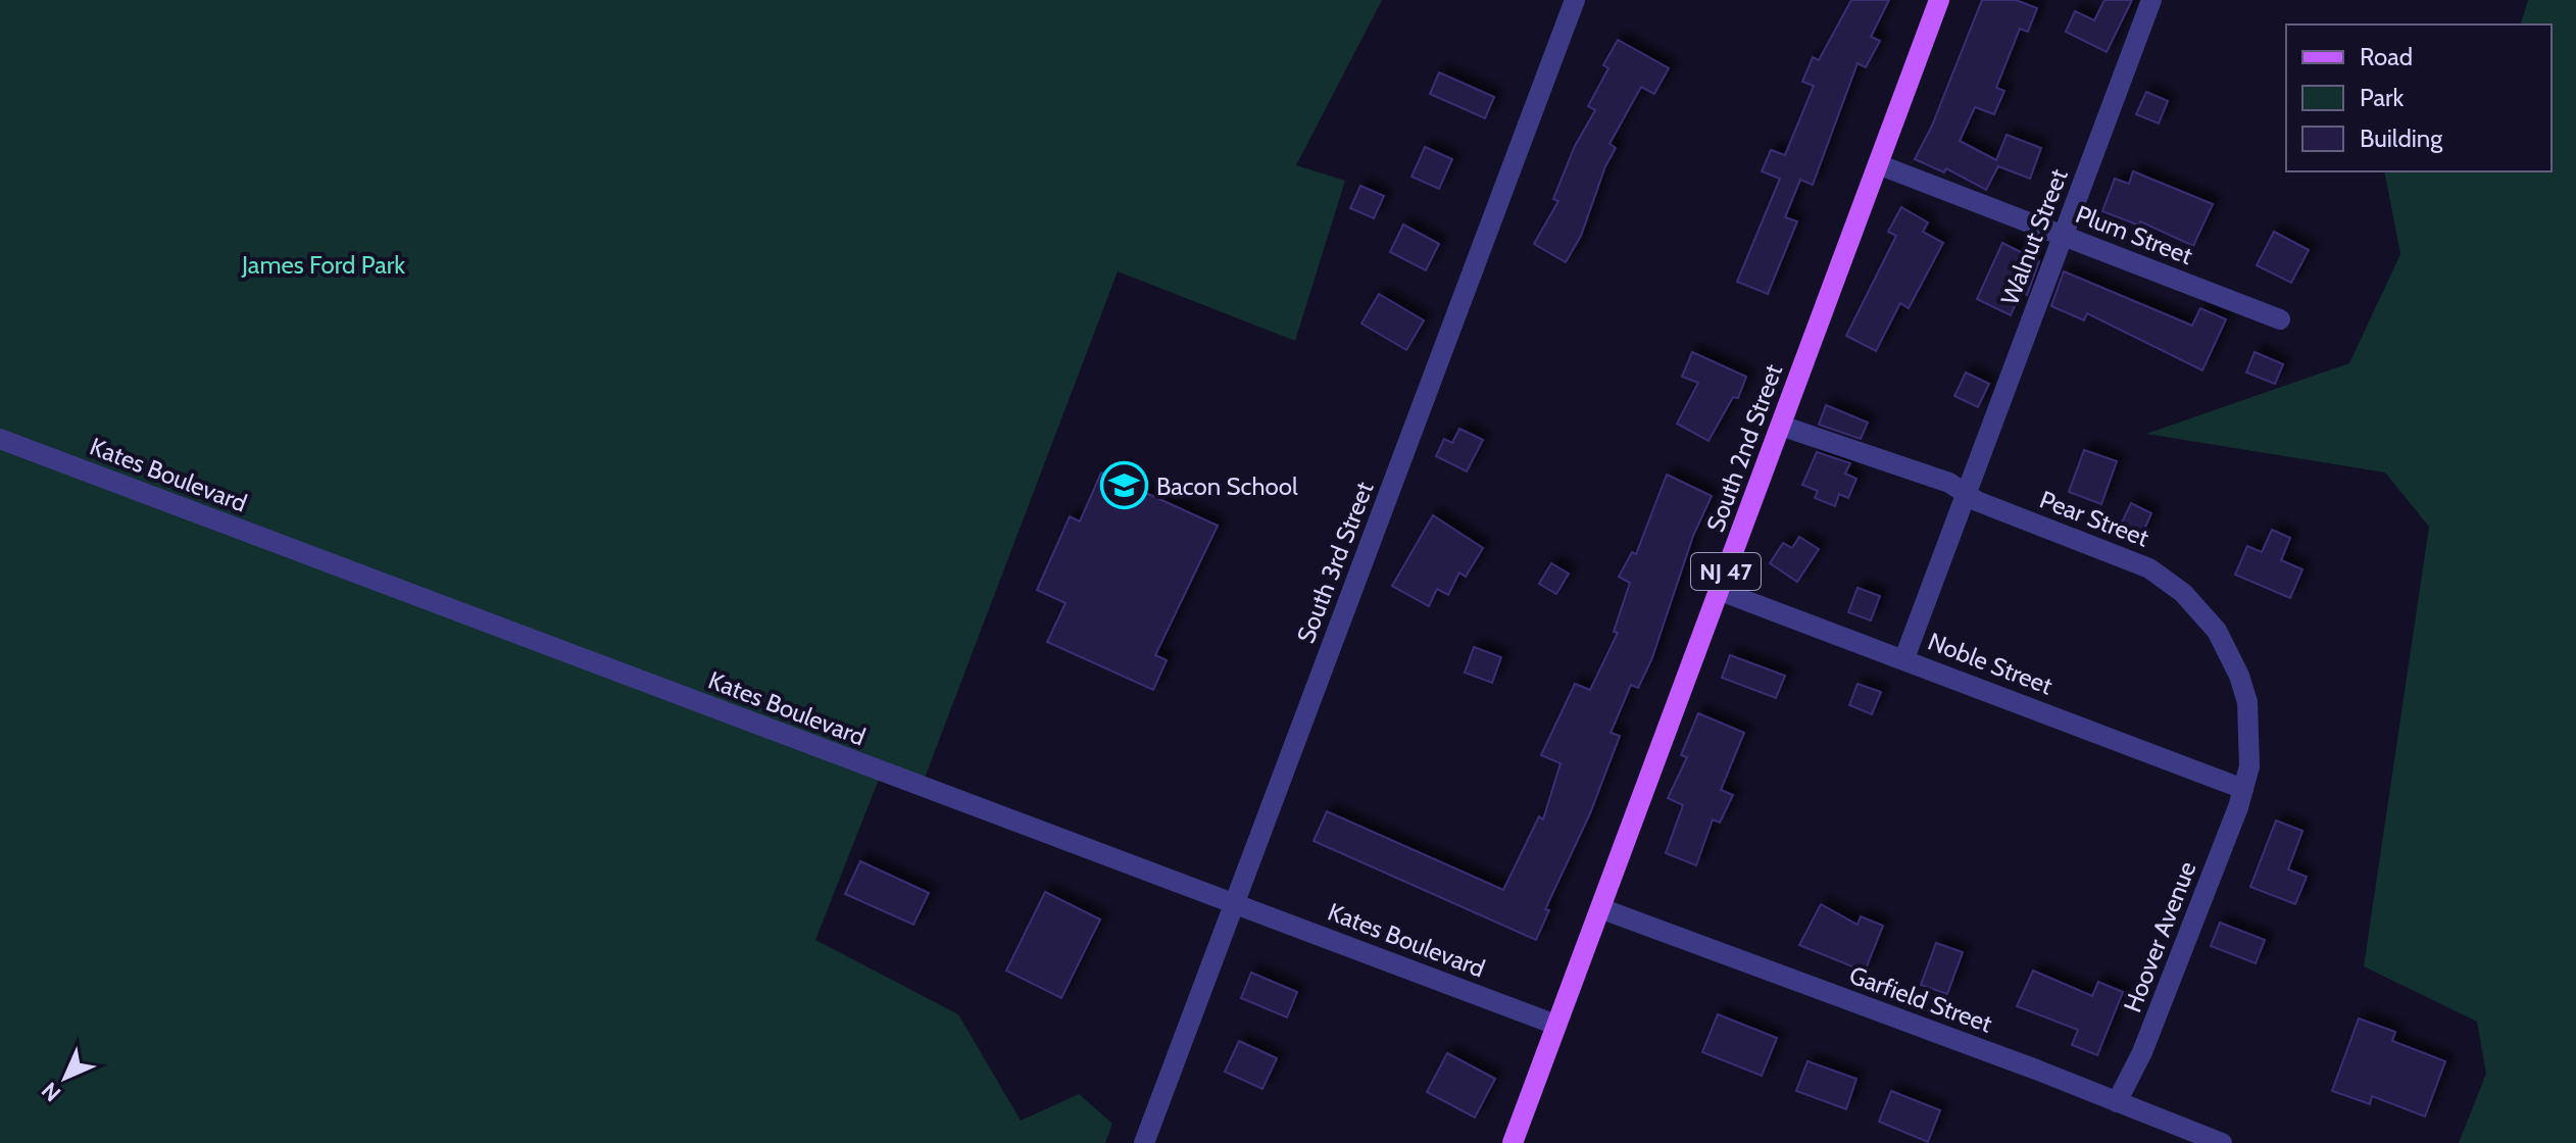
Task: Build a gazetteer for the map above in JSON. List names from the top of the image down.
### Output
{
  "streets": {
    "main road": ["South 2nd Street", "NJ 47"],
    "street": [
      "Plum Street",
      "Walnut Street",
      "Kates Boulevard",
      "Pear Street",
      "South 3rd Street",
      "Noble Street",
      "Hoover Avenue",
      "Garfield Street"
    ]
  },
  "crossings": [
    ["Plum Street", "Walnut Street"],
    ["Plum Street", "South 2nd Street"],
    ["Walnut Street", "Pear Street"],
    ["Walnut Street", "Noble Street"],
    ["South 2nd Street", "Kates Boulevard"],
    ["South 2nd Street", "Pear Street"],
    ["South 2nd Street", "Noble Street"],
    ["South 2nd Street", "Garfield Street"],
    ["Kates Boulevard", "South 3rd Street"],
    ["Pear Street", "Noble Street"],
    ["Pear Street", "Hoover Avenue"],
    ["Noble Street", "Hoover Avenue"],
    ["Hoover Avenue", "Garfield Street"]
  ],
  "parks": ["James Ford Park"],
  "places": {
    "school or university": ["Bacon School"]
  },
  "legend": ["Road", "Park", "Building"],
  "north": "bottom left"
}
